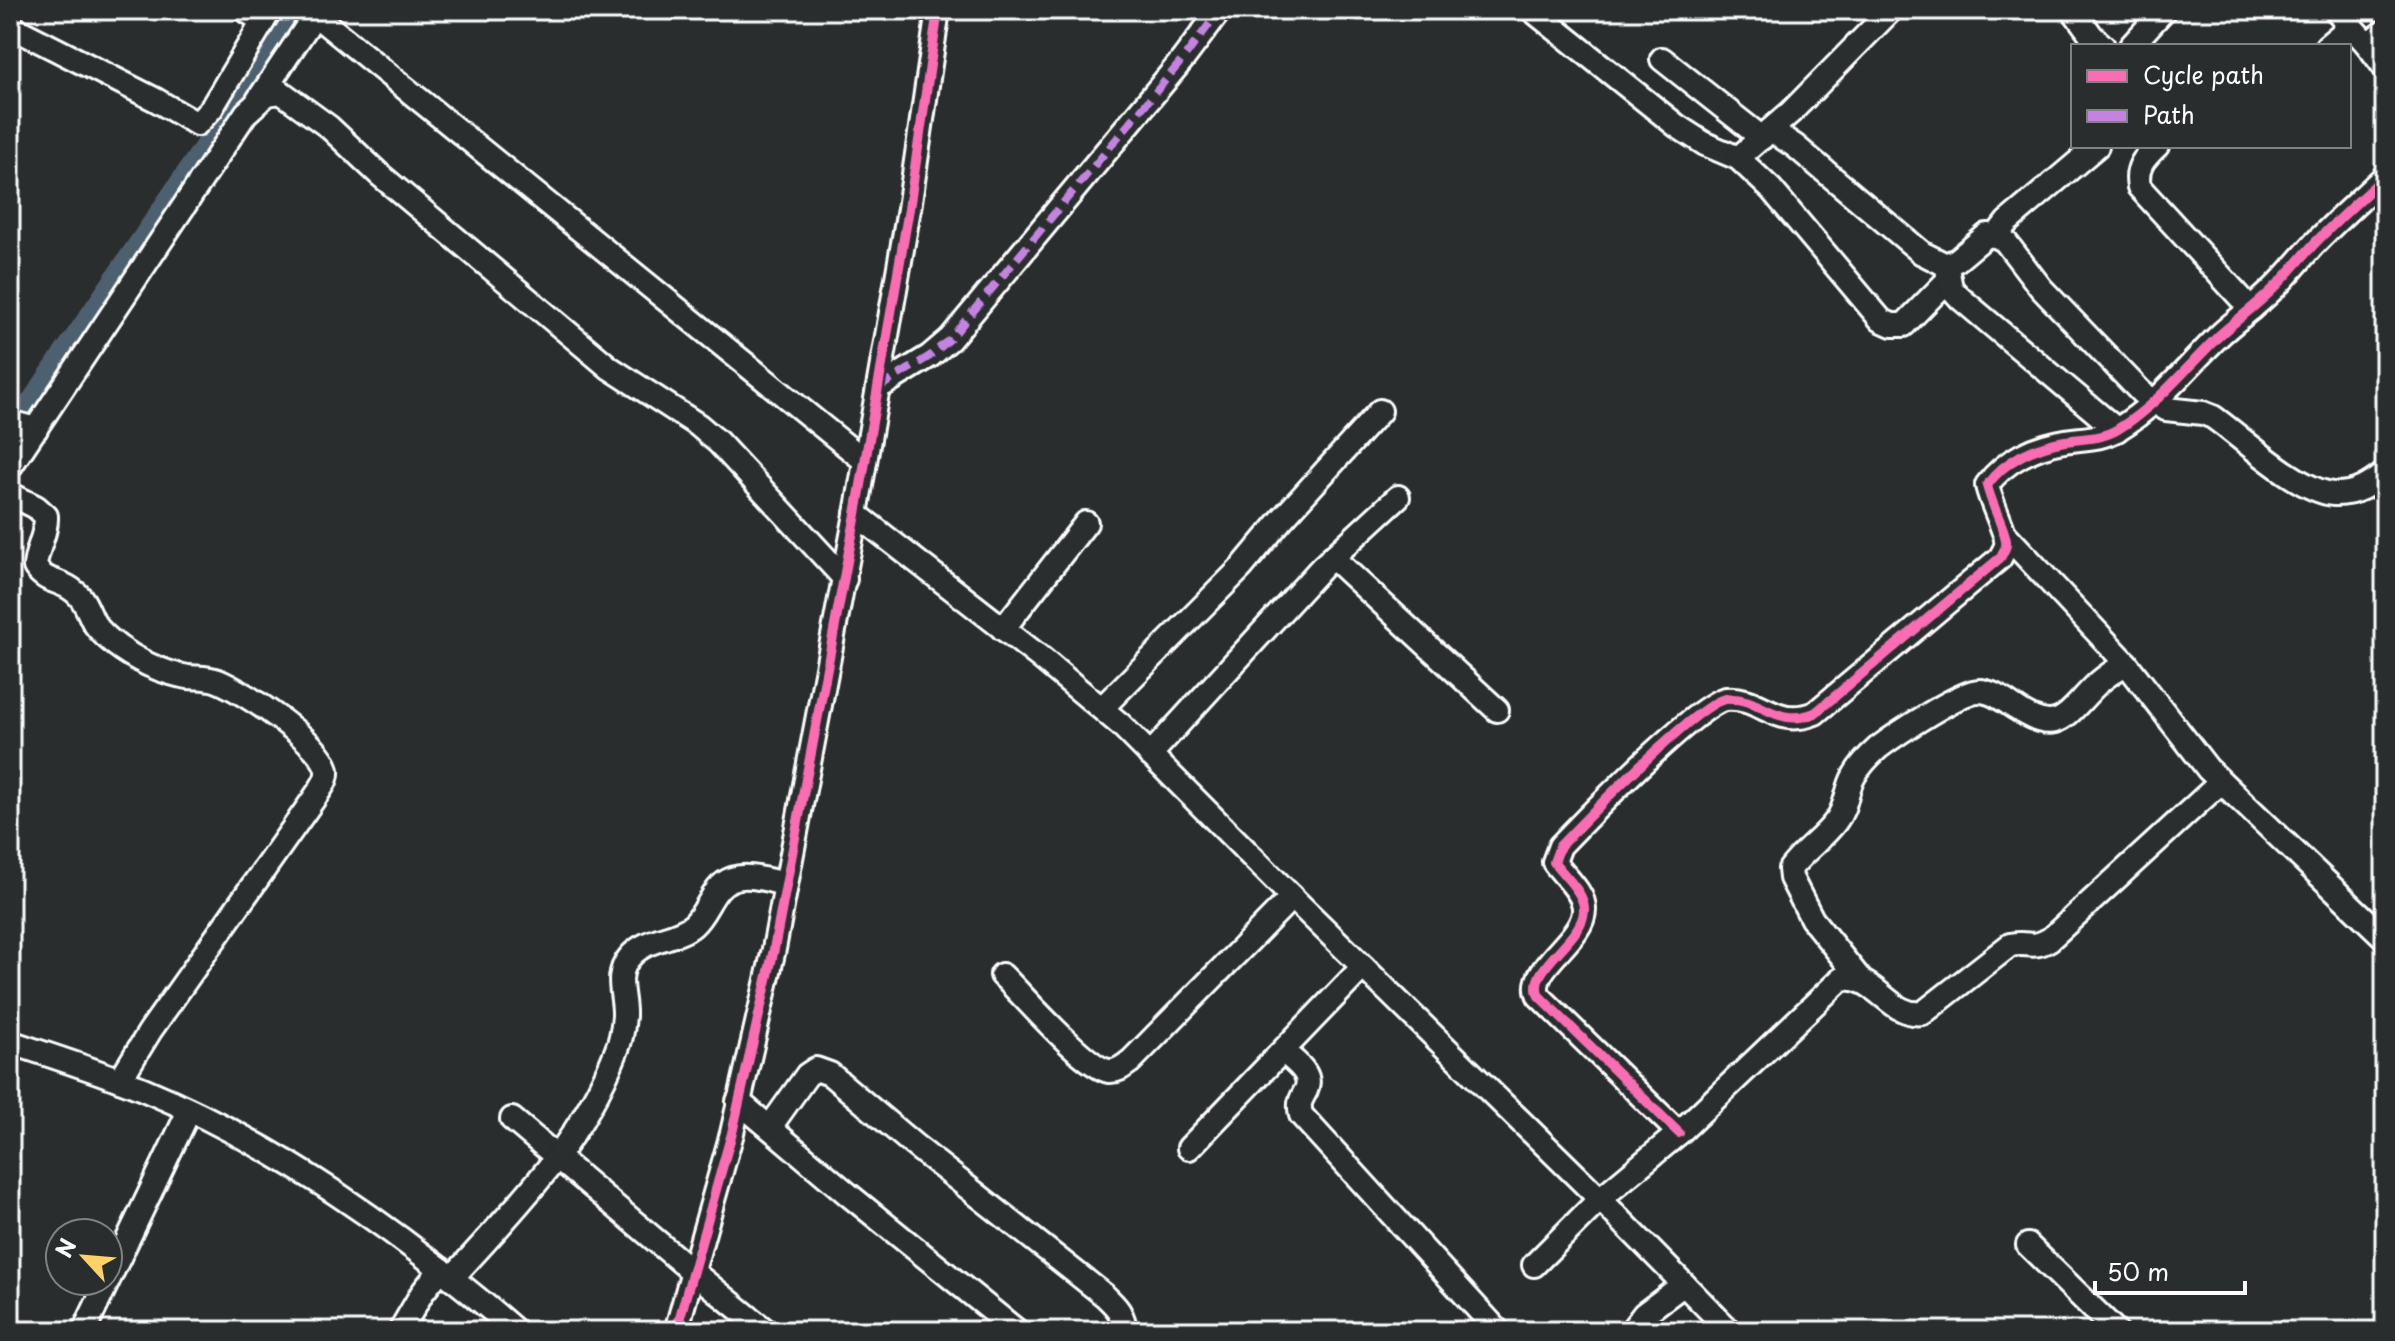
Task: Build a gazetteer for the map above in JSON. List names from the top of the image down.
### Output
{
  "legend": ["Cycle path", "Path"],
  "scale_bar": "50 m",
  "north": "top left"
}
